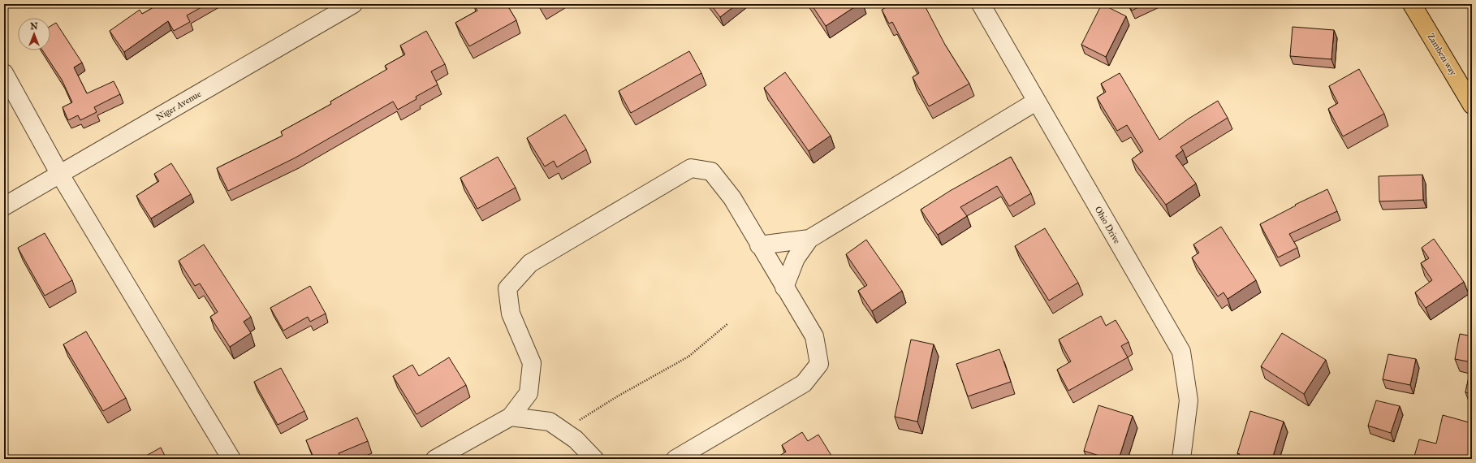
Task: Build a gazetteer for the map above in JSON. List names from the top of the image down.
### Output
{
  "streets": {
    "main road": ["Zambezi way"],
    "street": ["Niger Avenue", "Ohio Drive"]
  },
  "north": "top"
}
